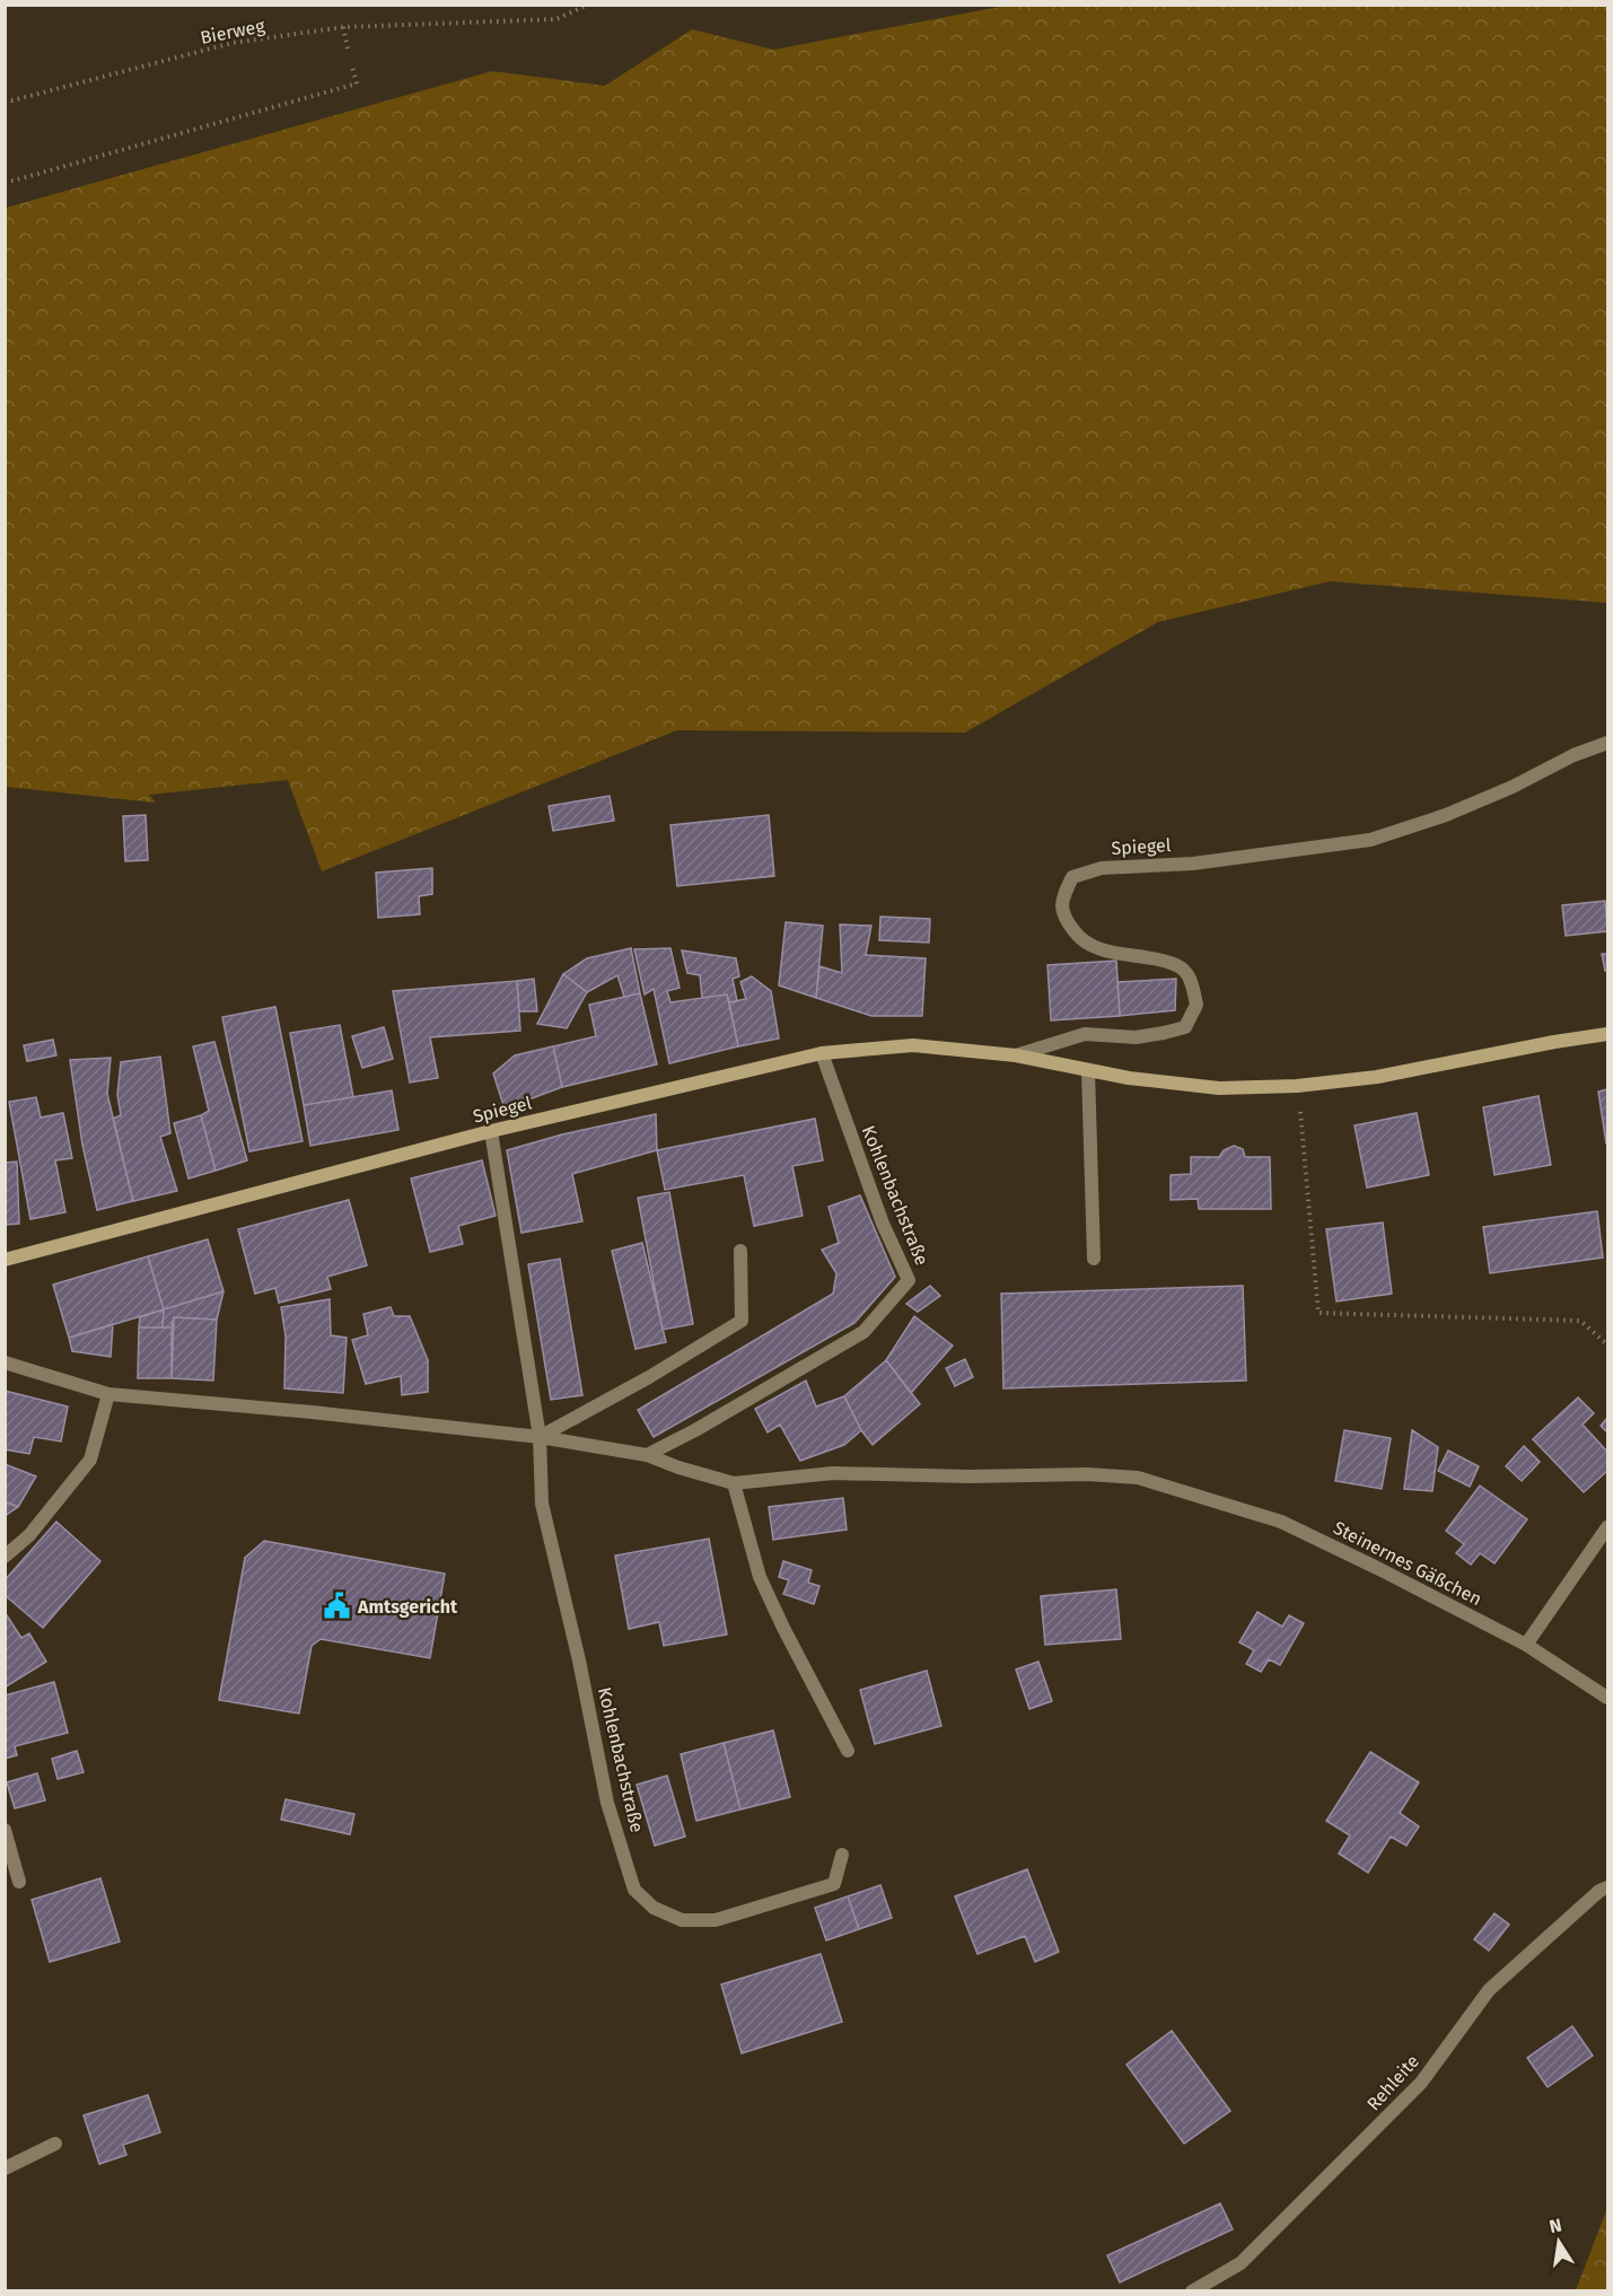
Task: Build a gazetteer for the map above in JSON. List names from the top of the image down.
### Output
{
  "streets": {
    "street": [
      "Spiegel",
      "Kohlenbachstraße",
      "Steinernes Gäßchen",
      "Rehleite"
    ],
    "path": ["Bierweg"]
  },
  "crossings": [
    ["Spiegel", "Kohlenbachstraße"]
  ],
  "places": {
    "public building": ["Amtsgericht"]
  },
  "north": "top"
}
